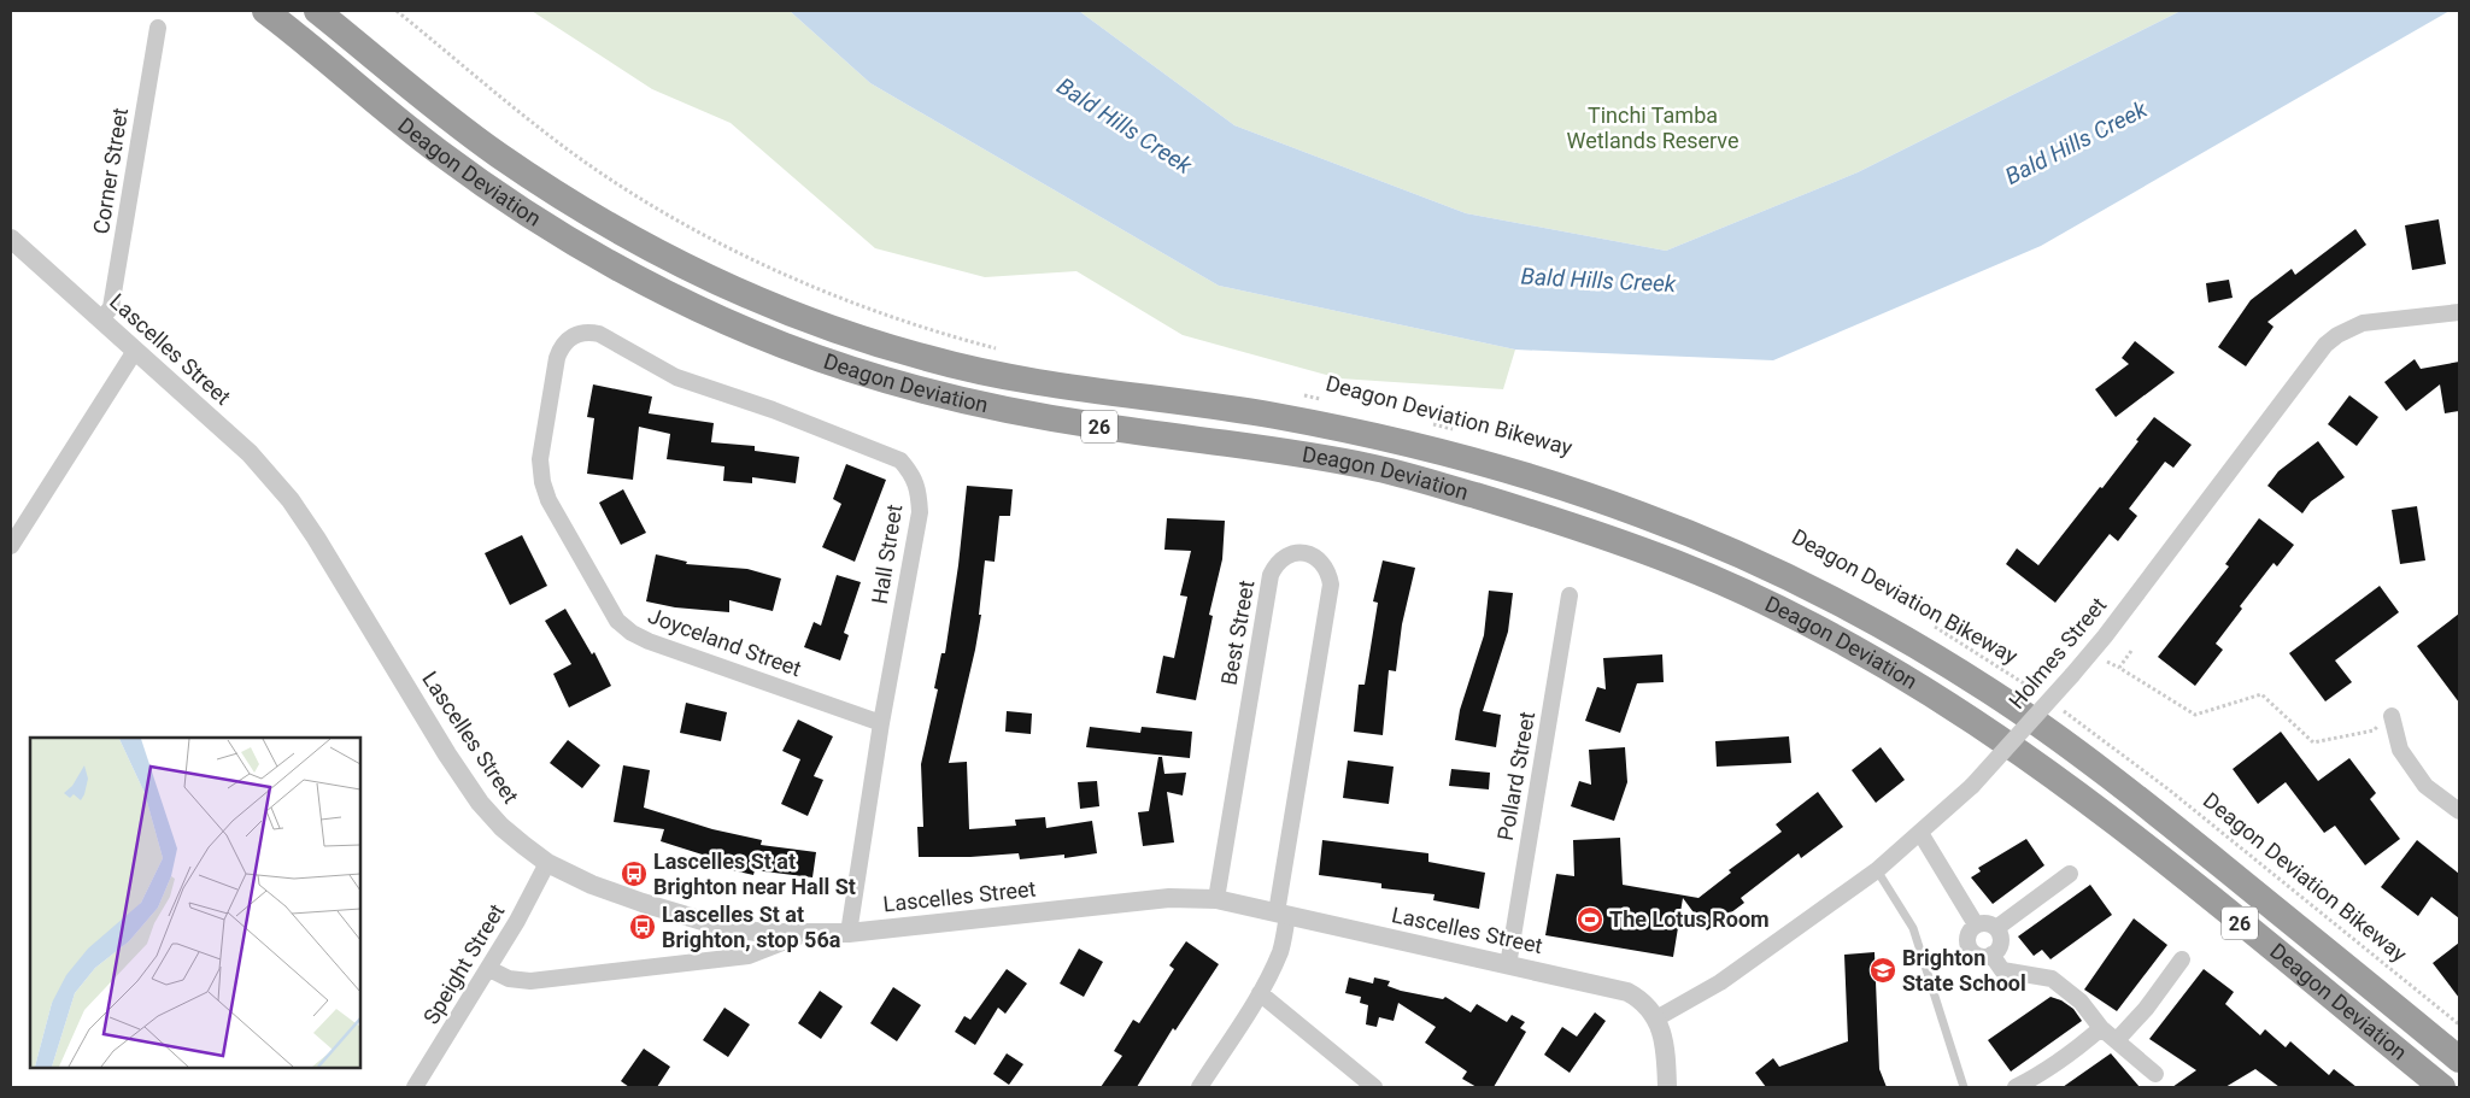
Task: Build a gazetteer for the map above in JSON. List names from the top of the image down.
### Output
{
  "streets": {
    "highway": ["Deagon Deviation", "26"],
    "street": [
      "Corner Street",
      "Lascelles Street",
      "Hall Street",
      "Best Street",
      "Joyceland Street",
      "Holmes Street",
      "Pollard Street",
      "Speight Street"
    ],
    "path": ["Deagon Deviation Bikeway"]
  },
  "crossings": [
    ["Corner Street", "Lascelles Street"],
    ["Lascelles Street", "Hall Street"],
    ["Lascelles Street", "Best Street"],
    ["Lascelles Street", "Holmes Street"],
    ["Lascelles Street", "Pollard Street"],
    ["Lascelles Street", "Speight Street"],
    ["Hall Street", "Joyceland Street"]
  ],
  "water": ["Bald Hills Creek"],
  "parks": ["Tinchi Tamba Wetlands Reserve"],
  "places": {
    "bus stop": ["Lascelles St at Brighton near Hall St", "Lascelles St at Brighton, stop 56a"],
    "sports": ["The Lotus Room"],
    "school or university": ["Brighton State School"]
  }
}
